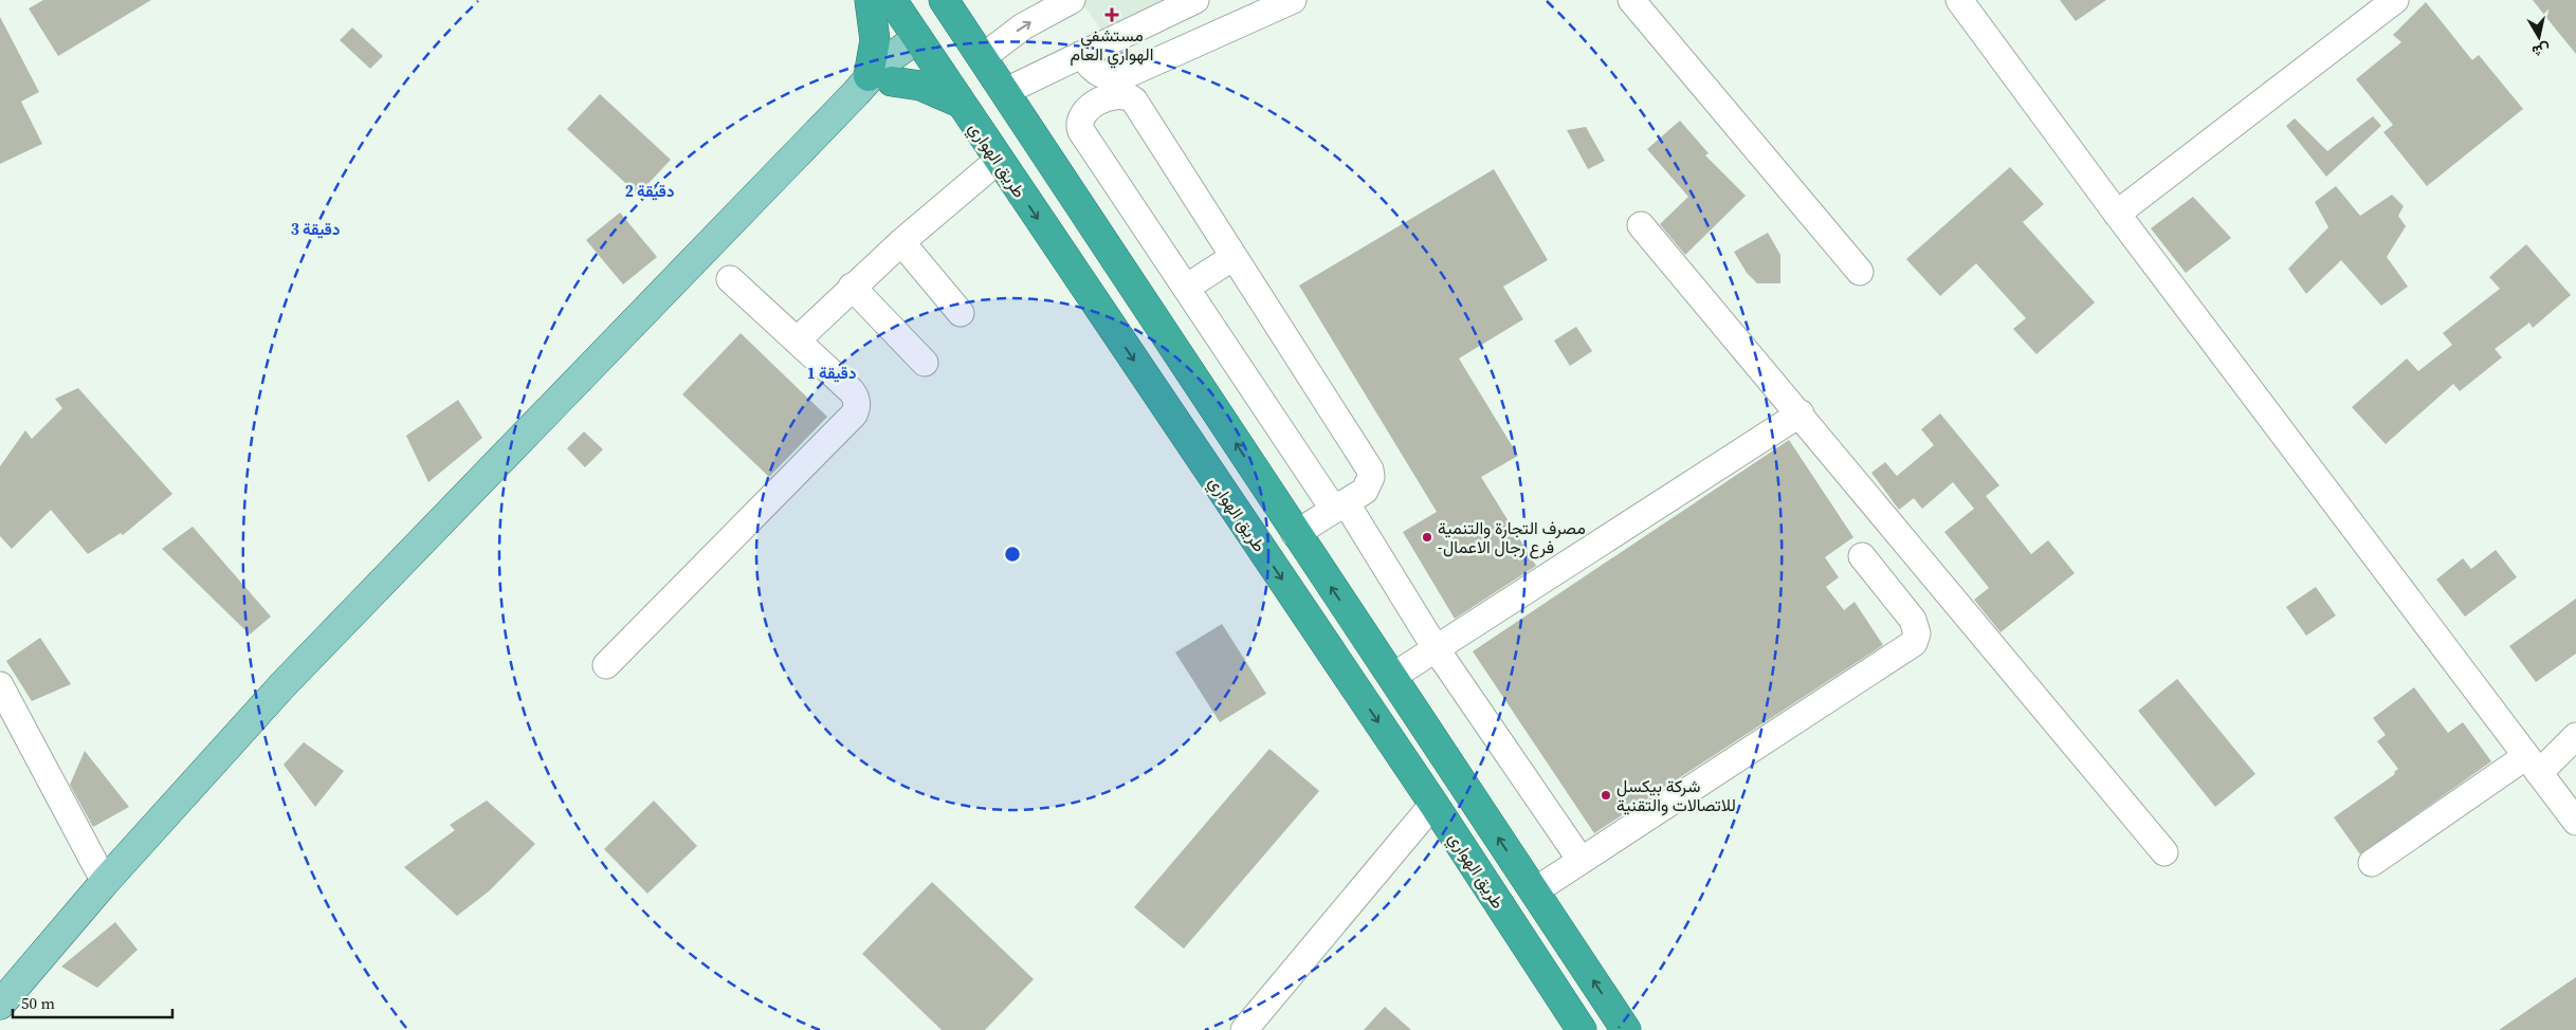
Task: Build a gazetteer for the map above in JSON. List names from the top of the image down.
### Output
{
  "streets": {
    "highway": ["طريق الهواري"]
  },
  "places": {
    "health": ["مستشفي الهواري العام"],
    "other": ["مصرف التجارة والتنمية -فرع رجال الاعمال", "شركة بيكسل للاتصالات والتقنية"]
  },
  "scale_bar": "50 m",
  "north": "bottom",
  "rings": ["2 دقيقة", "3 دقيقة", "1 دقيقة"]
}
